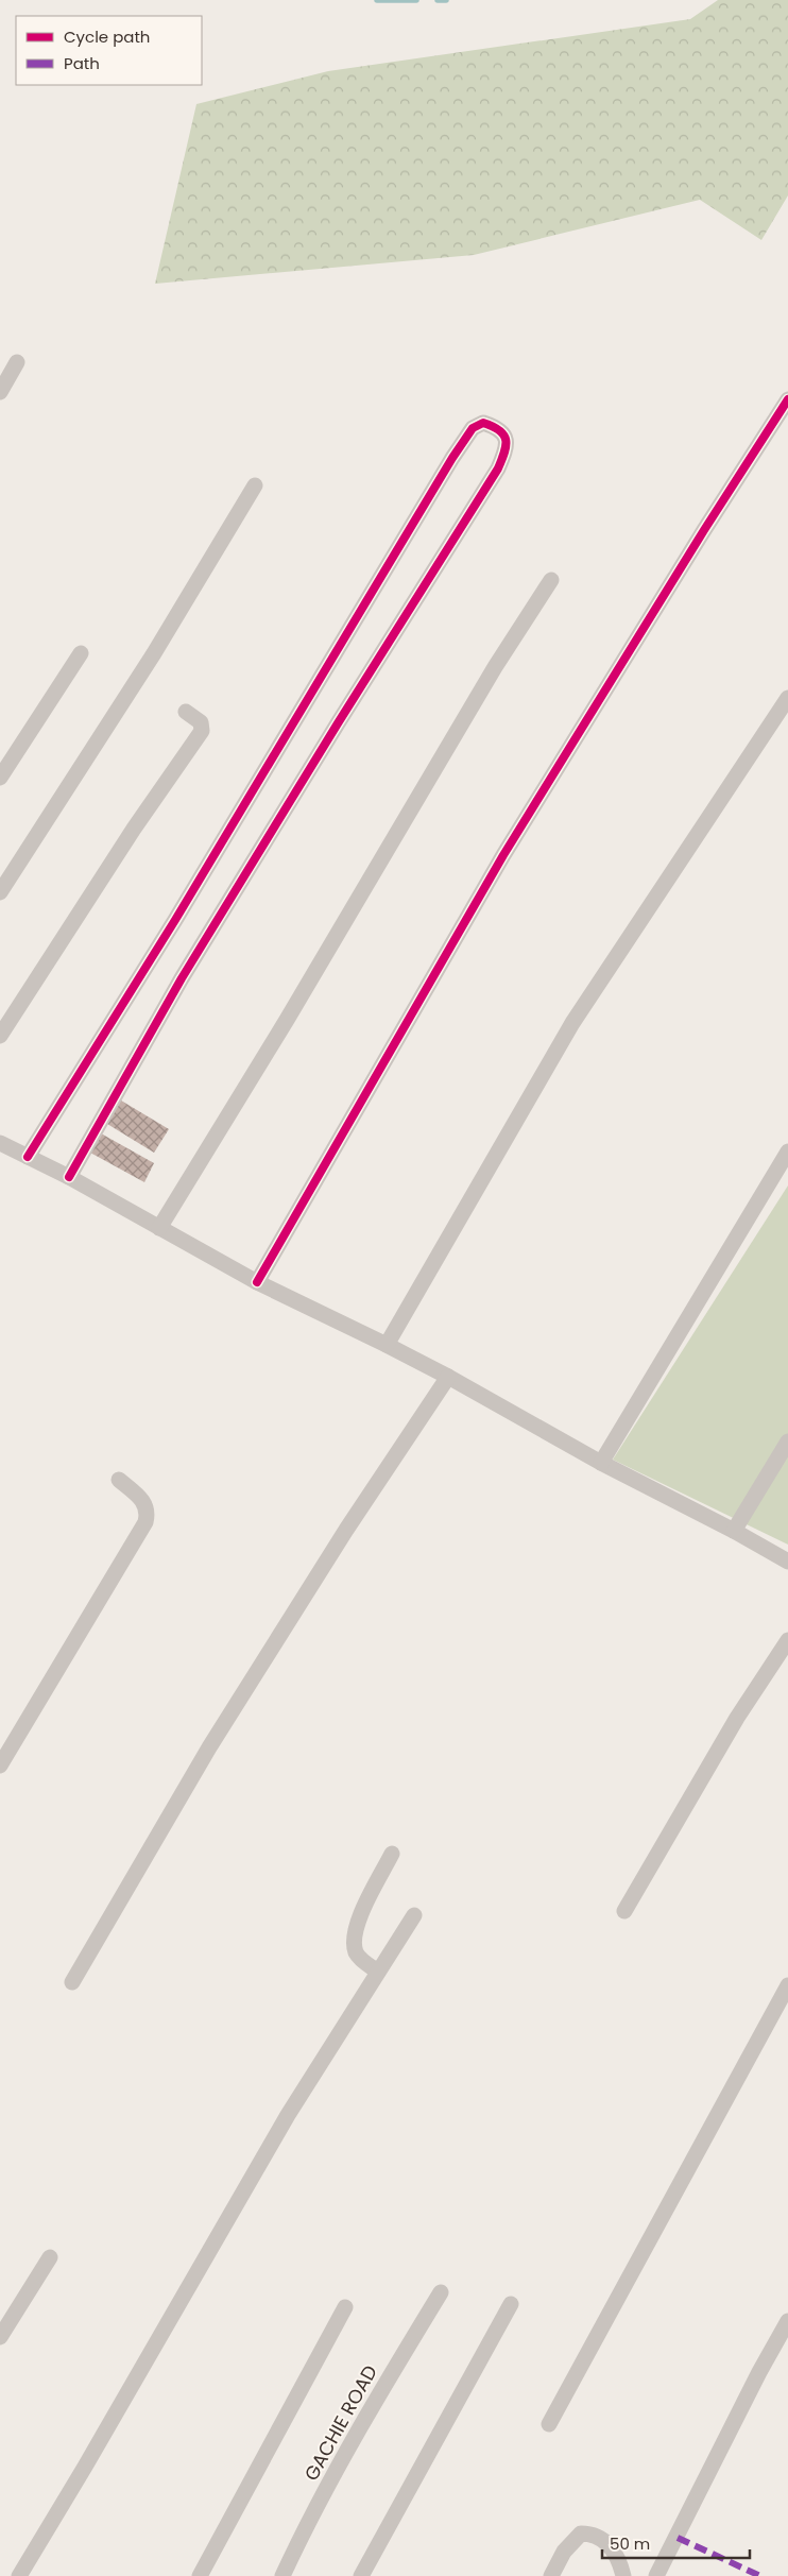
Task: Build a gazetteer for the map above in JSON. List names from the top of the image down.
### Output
{
  "streets": {
    "street": ["GACHIE ROAD"]
  },
  "legend": ["Cycle path", "Path"],
  "scale_bar": "50 m"
}
